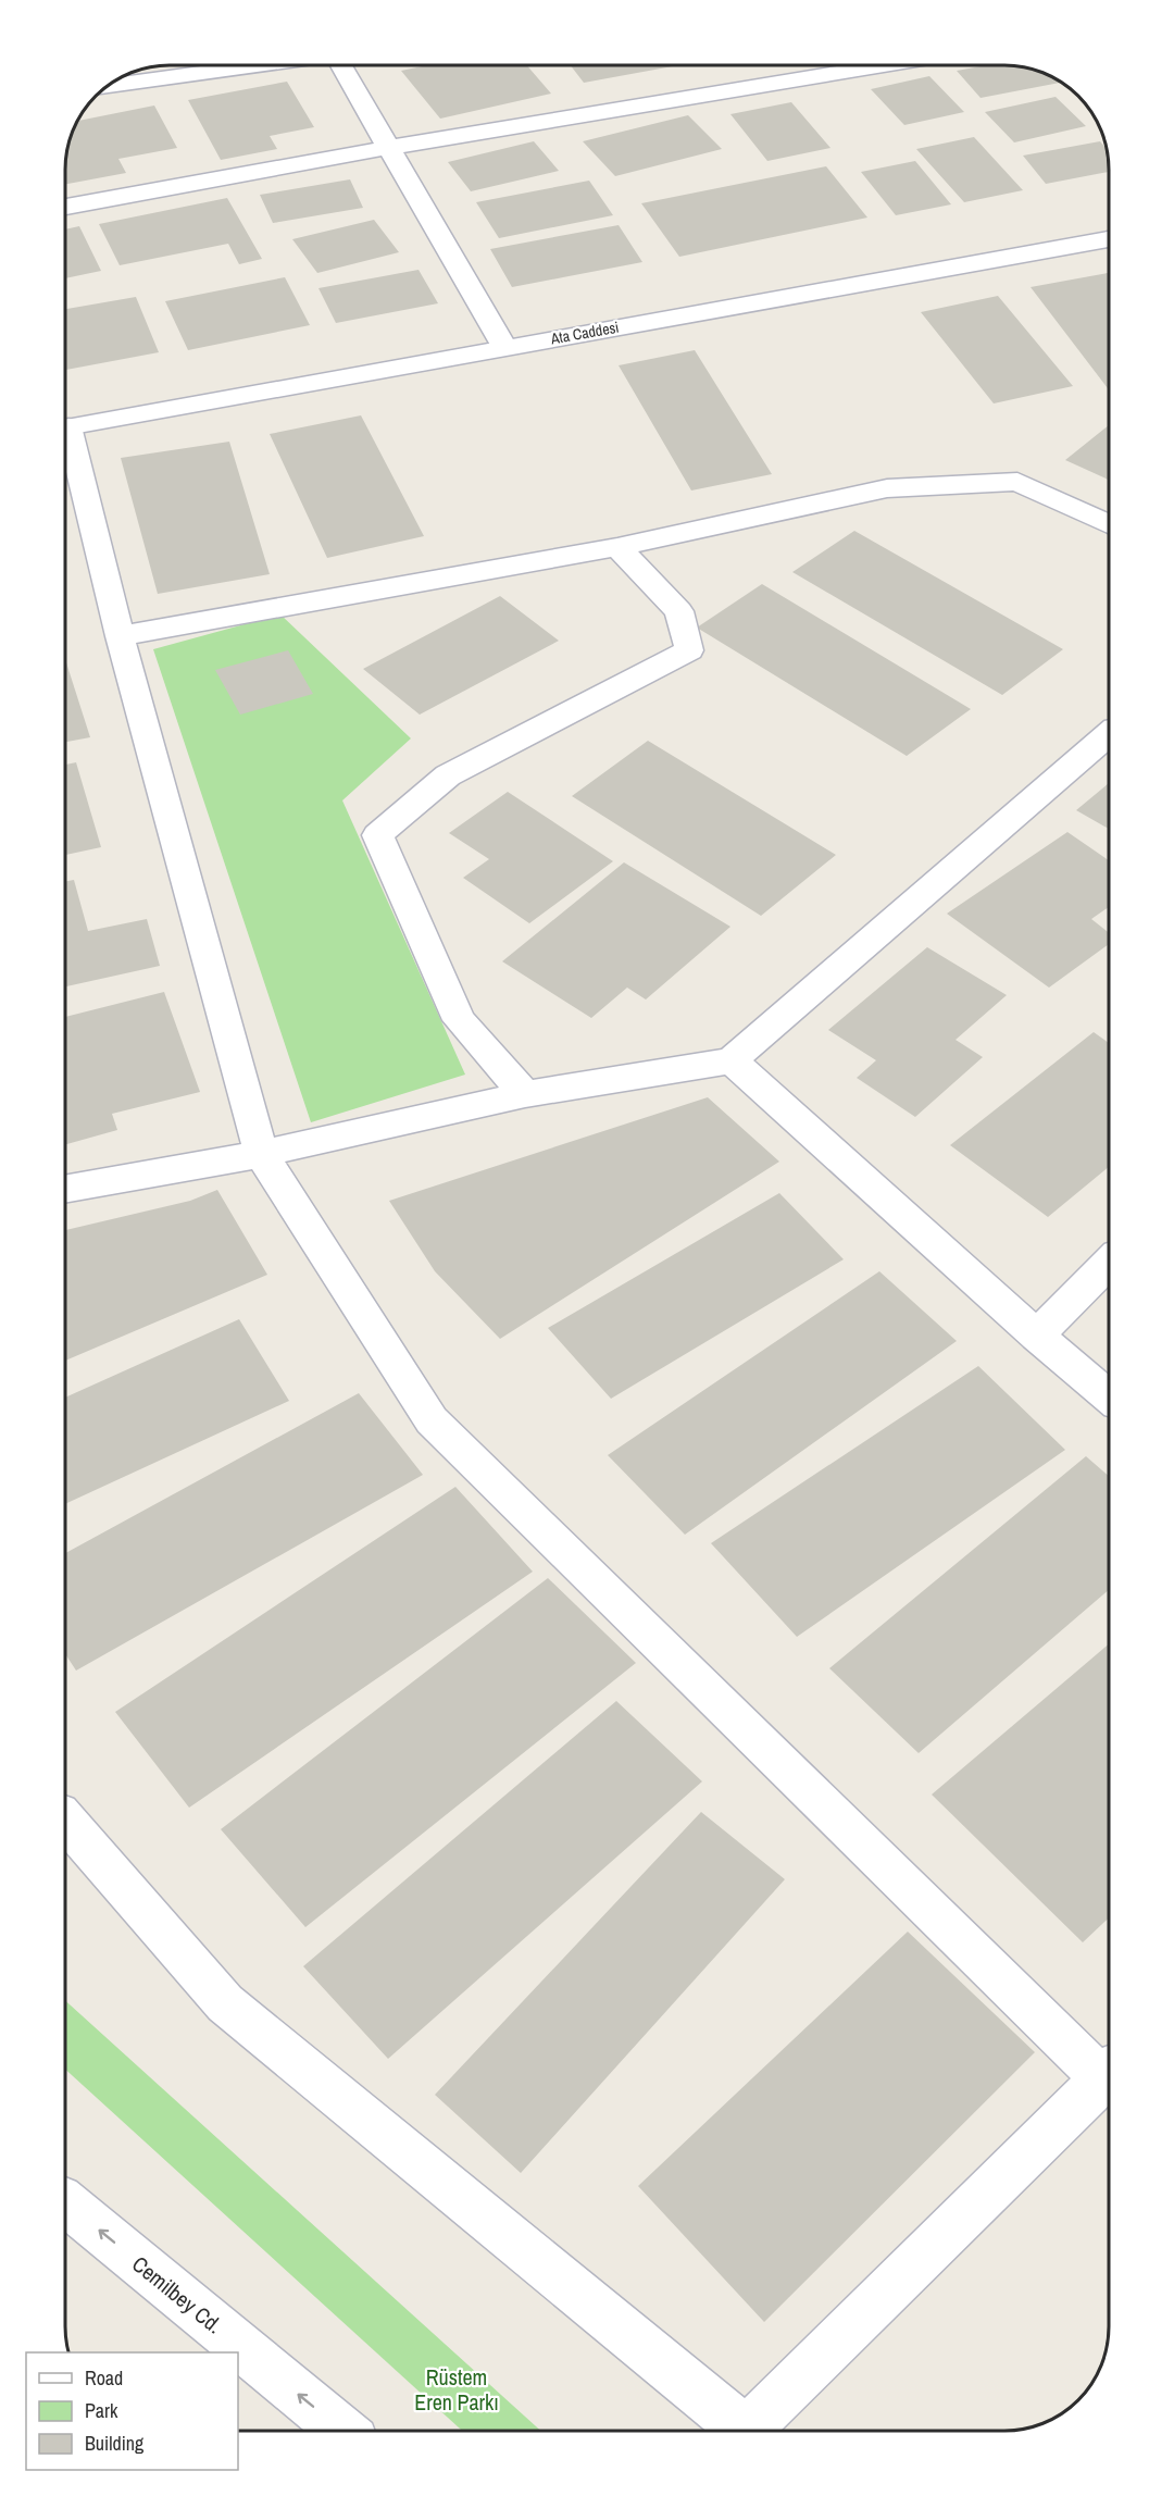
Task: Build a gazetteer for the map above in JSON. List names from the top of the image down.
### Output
{
  "streets": {
    "street": ["Ata Caddesi", "Cemilbey Cd."]
  },
  "parks": ["Rüstem Eren Parkı"],
  "legend": ["Road", "Park", "Building"]
}
